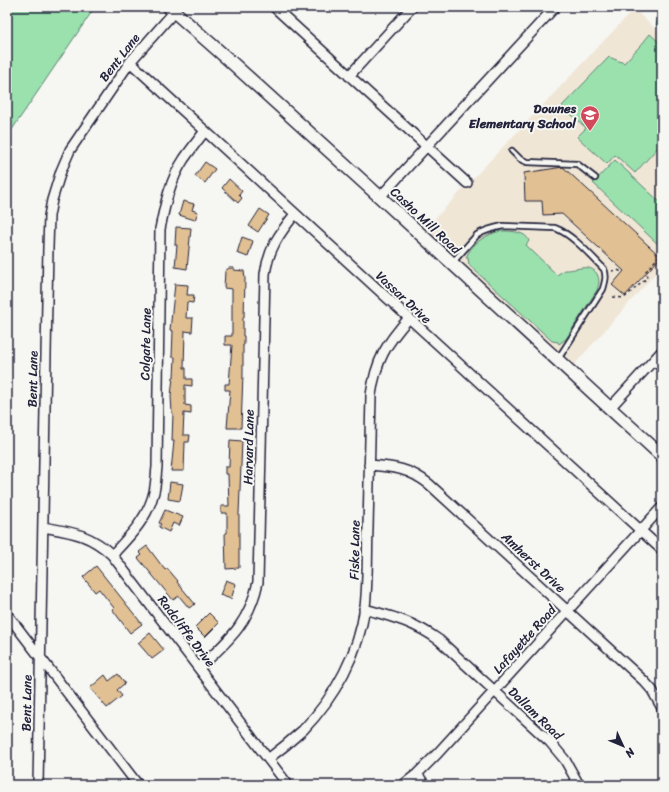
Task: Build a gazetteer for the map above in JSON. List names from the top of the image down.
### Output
{
  "streets": {
    "street": [
      "Bent Lane",
      "Casho Mill Road",
      "Vassar Drive",
      "Colgate Lane",
      "Harvard Lane",
      "Fiske Lane",
      "Amherst Drive",
      "Radcliffe Drive",
      "Lafayette Road",
      "Dallam Road"
    ]
  },
  "crossings": [
    ["Bent Lane", "Casho Mill Road"],
    ["Bent Lane", "Vassar Drive"],
    ["Bent Lane", "Radcliffe Drive"],
    ["Vassar Drive", "Colgate Lane"],
    ["Vassar Drive", "Harvard Lane"],
    ["Vassar Drive", "Fiske Lane"],
    ["Vassar Drive", "Lafayette Road"],
    ["Colgate Lane", "Radcliffe Drive"],
    ["Harvard Lane", "Radcliffe Drive"],
    ["Fiske Lane", "Amherst Drive"],
    ["Fiske Lane", "Radcliffe Drive"],
    ["Fiske Lane", "Dallam Road"],
    ["Amherst Drive", "Lafayette Road"],
    ["Lafayette Road", "Dallam Road"]
  ],
  "places": {
    "school or university": ["Downes Elementary School"]
  },
  "north": "bottom right"
}
